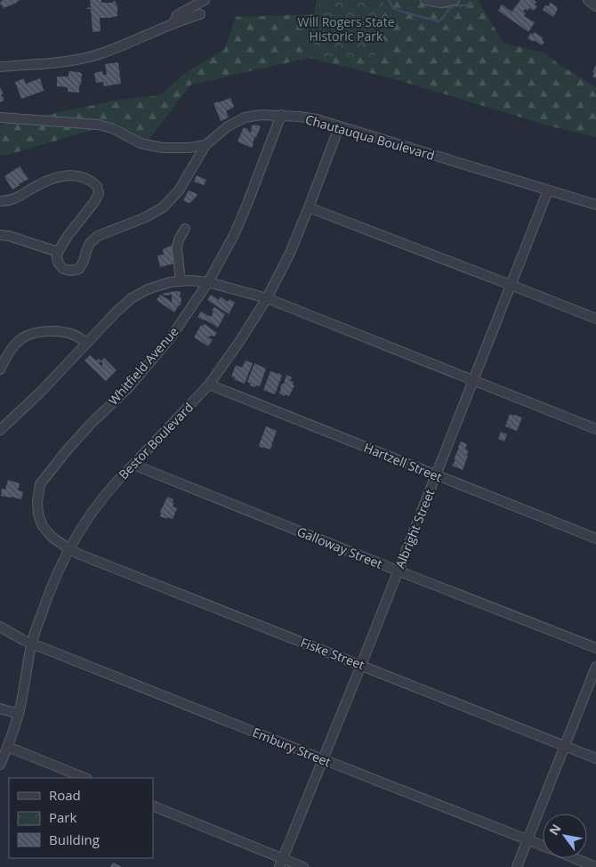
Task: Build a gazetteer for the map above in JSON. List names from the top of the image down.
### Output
{
  "streets": {
    "street": [
      "Chautauqua Boulevard",
      "Whitfield Avenue",
      "Bestor Boulevard",
      "Hartzell Street",
      "Albright Street",
      "Galloway Street",
      "Fiske Street",
      "Embury Street"
    ]
  },
  "crossings": [
    ["Chautauqua Boulevard", "Whitfield Avenue"],
    ["Chautauqua Boulevard", "Bestor Boulevard"],
    ["Chautauqua Boulevard", "Albright Street"],
    ["Whitfield Avenue", "Bestor Boulevard"],
    ["Whitfield Avenue", "Fiske Street"],
    ["Bestor Boulevard", "Hartzell Street"],
    ["Bestor Boulevard", "Galloway Street"],
    ["Bestor Boulevard", "Fiske Street"],
    ["Bestor Boulevard", "Embury Street"],
    ["Hartzell Street", "Albright Street"],
    ["Albright Street", "Galloway Street"],
    ["Albright Street", "Fiske Street"],
    ["Albright Street", "Embury Street"]
  ],
  "parks": ["Will Rogers State Historic Park"],
  "legend": ["Road", "Park", "Building"],
  "north": "top left"
}
